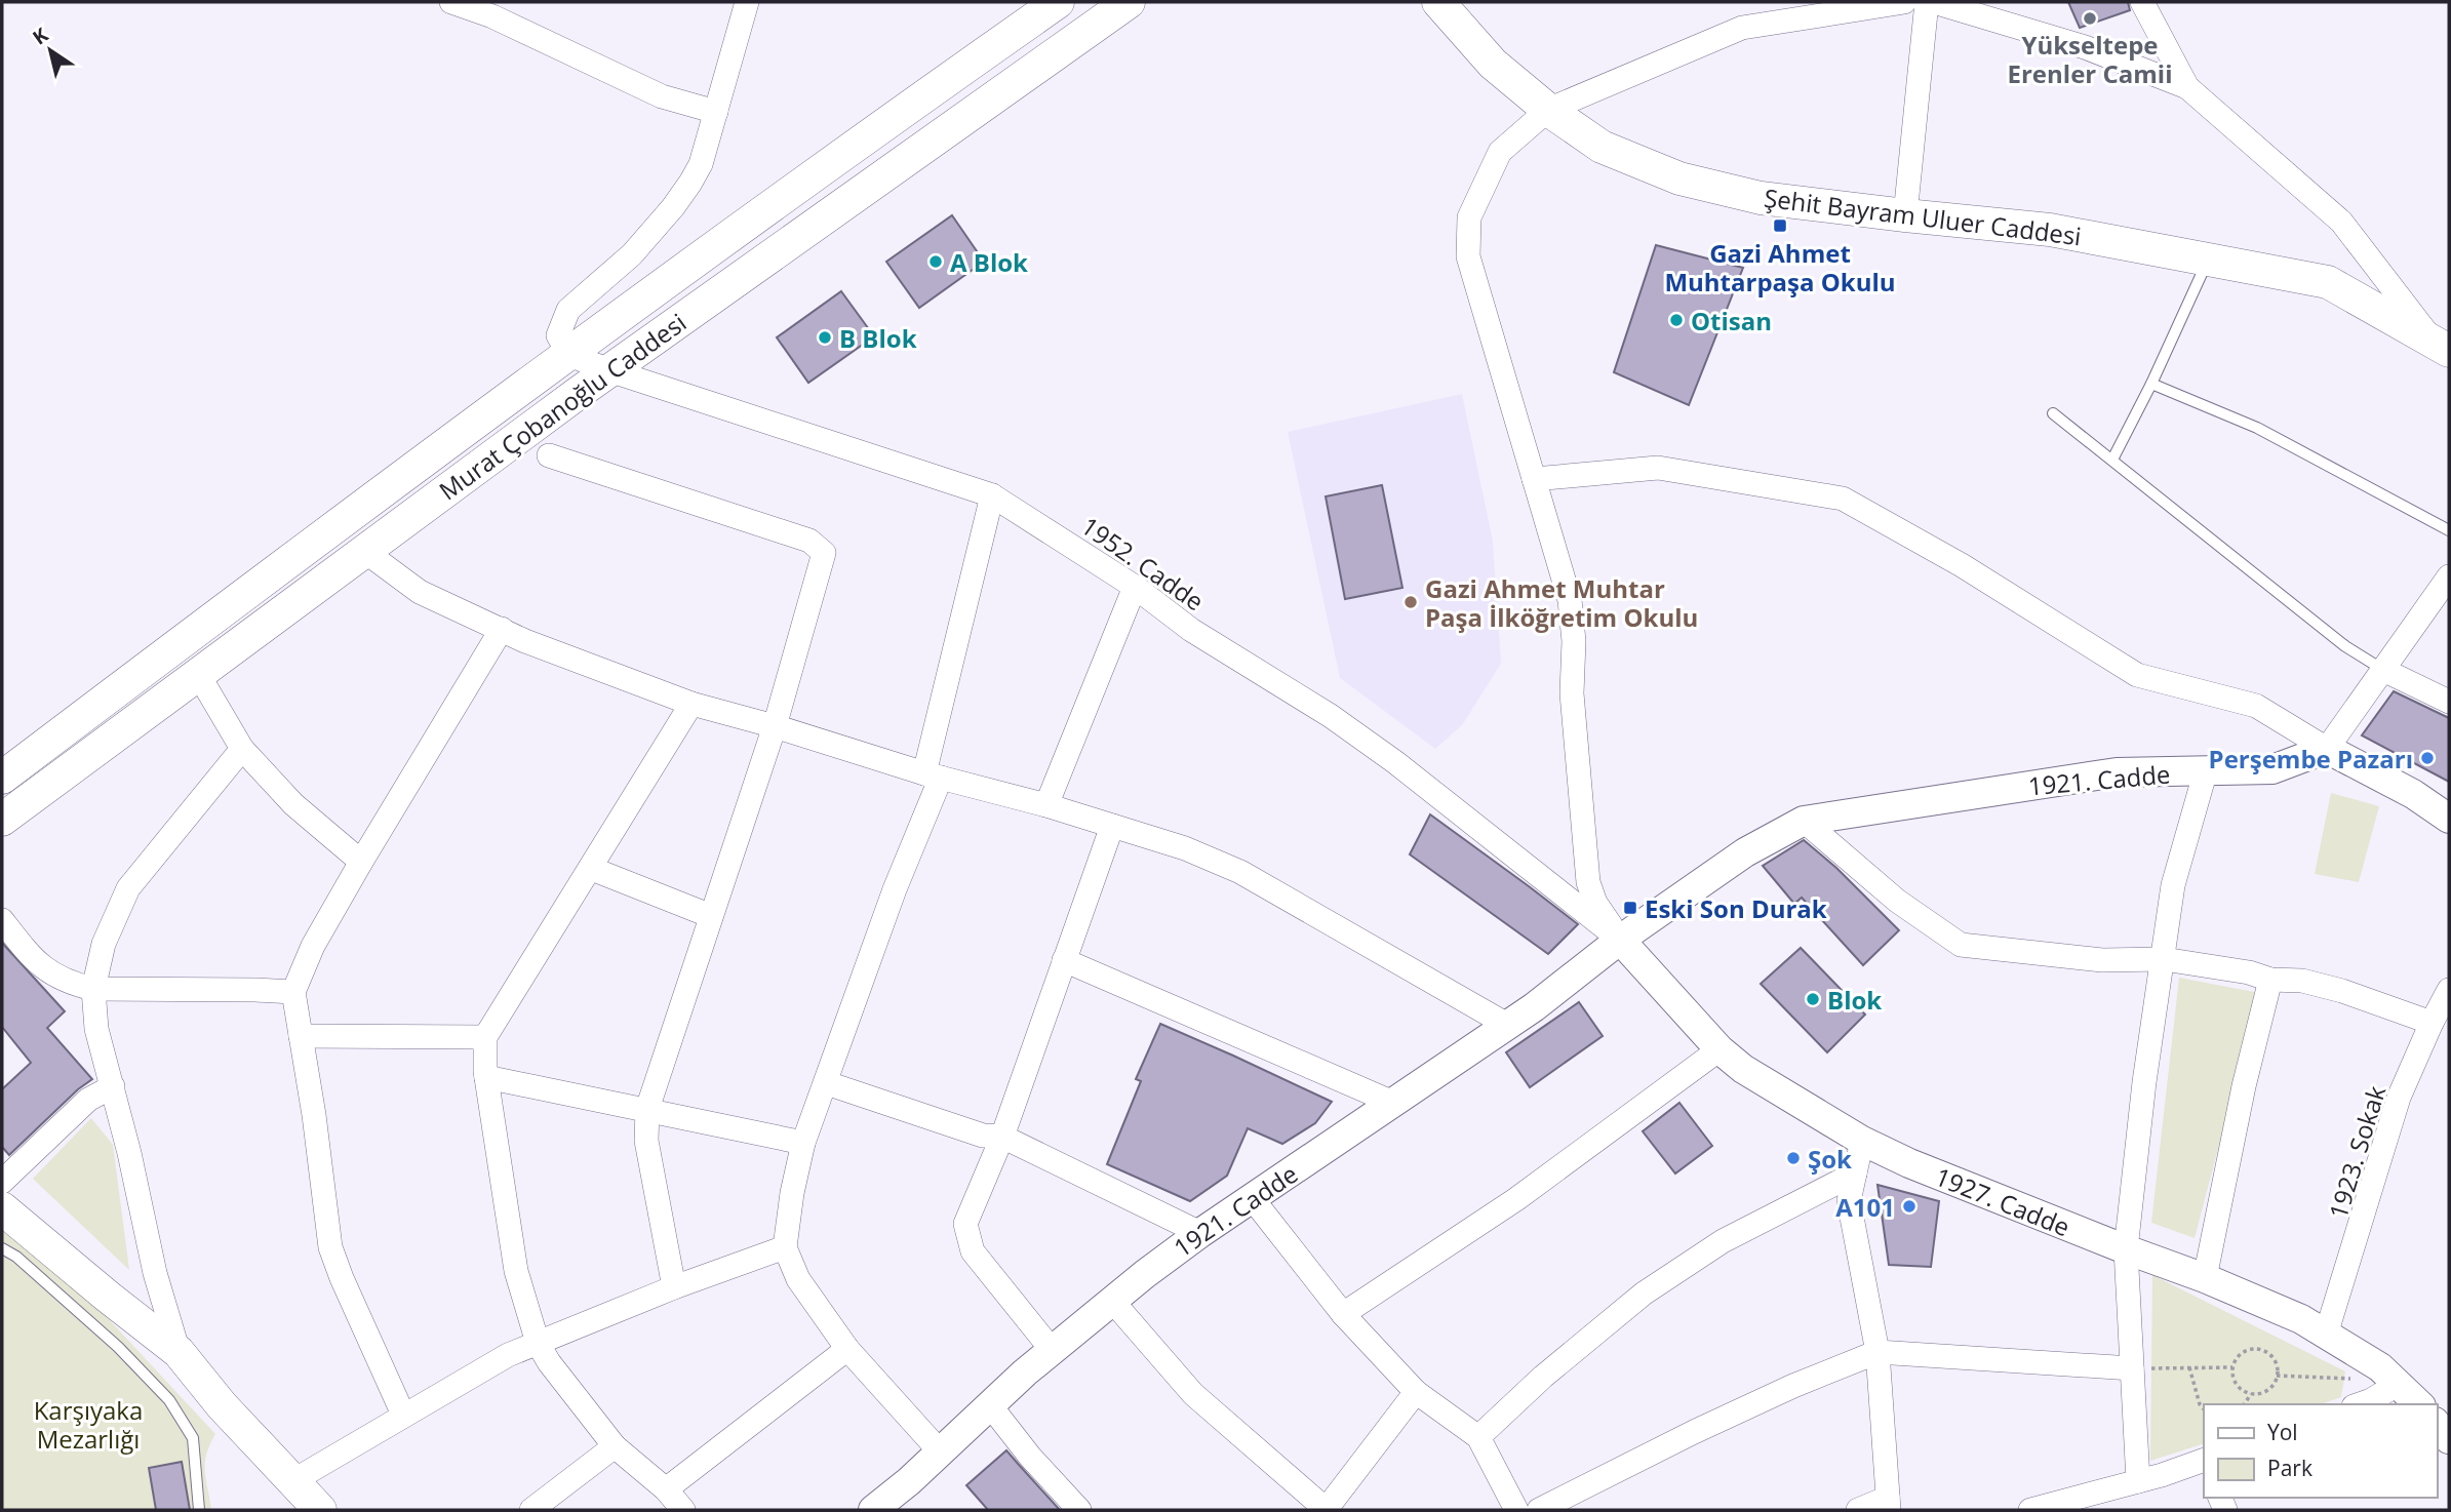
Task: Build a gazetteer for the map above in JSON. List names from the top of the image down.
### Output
{
  "streets": {
    "main road": ["Şehit Bayram Uluer Caddesi", "Murat Çobanoğlu Caddesi"],
    "street": [
      "1952. Cadde",
      "1921. Cadde",
      "1923. Sokak",
      "1927. Cadde"
    ]
  },
  "crossings": [
    ["Murat Çobanoğlu Caddesi", "1952. Cadde"],
    ["1952. Cadde", "1921. Cadde"],
    ["1952. Cadde", "1927. Cadde"],
    ["1921. Cadde", "1927. Cadde"],
    ["1923. Sokak", "1927. Cadde"]
  ],
  "parks": ["Karşıyaka Mezarlığı"],
  "places": {
    "other": [
      "Yükseltepe Erenler Camii",
      "A Blok",
      "Otisan",
      "B Blok",
      "Gazi Ahmet Muhtar Paşa İlköğretim Okulu",
      "Perşembe Pazarı",
      "Blok",
      "Şok",
      "A101"
    ],
    "transit": ["Gazi Ahmet Muhtarpaşa Okulu", "Eski Son Durak"]
  },
  "legend": ["Yol", "Park"],
  "north": "top left"
}
